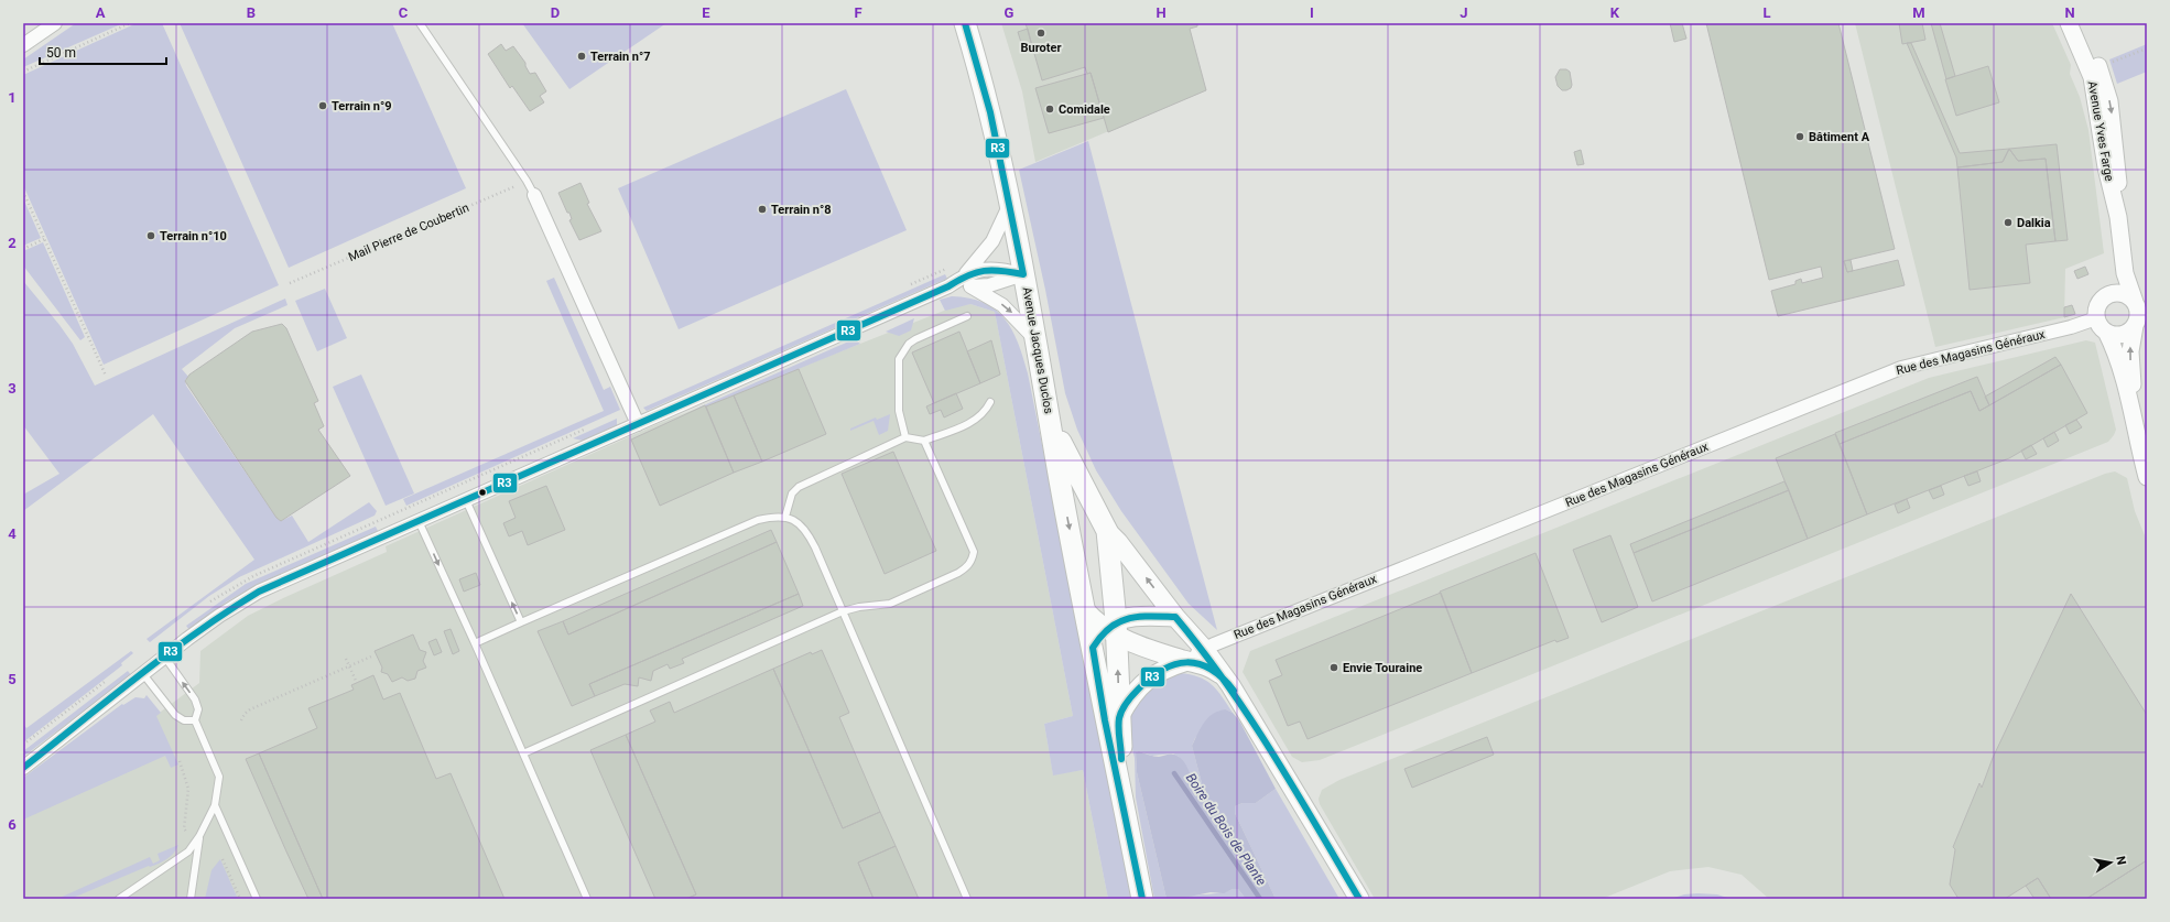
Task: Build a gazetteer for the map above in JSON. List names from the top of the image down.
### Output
{
  "streets": {
    "main road": ["Avenue Jacques Duclos"],
    "street": ["Avenue Yves Farge", "Rue des Magasins Généraux"],
    "path": ["Mail Pierre de Coubertin"]
  },
  "crossings": [
    ["Avenue Yves Farge", "Rue des Magasins Généraux"]
  ],
  "water": ["Boire du Bois de Plante"],
  "places": [
    "Buroter",
    "Terrain n°7",
    "Terrain n°9",
    "Comidale",
    "Bâtiment A",
    "Terrain n°8",
    "Dalkia",
    "Terrain n°10",
    "Envie Touraine"
  ],
  "lines": ["transit line R3"],
  "scale_bar": "50 m",
  "north": "right",
  "grid": {
    "columns": [
      "A",
      "B",
      "C",
      "D",
      "E",
      "F",
      "G",
      "H",
      "I",
      "J",
      "K",
      "L",
      "M",
      "N"
    ],
    "rows": [
      "1",
      "2",
      "3",
      "4",
      "5",
      "6"
    ]
  }
}
